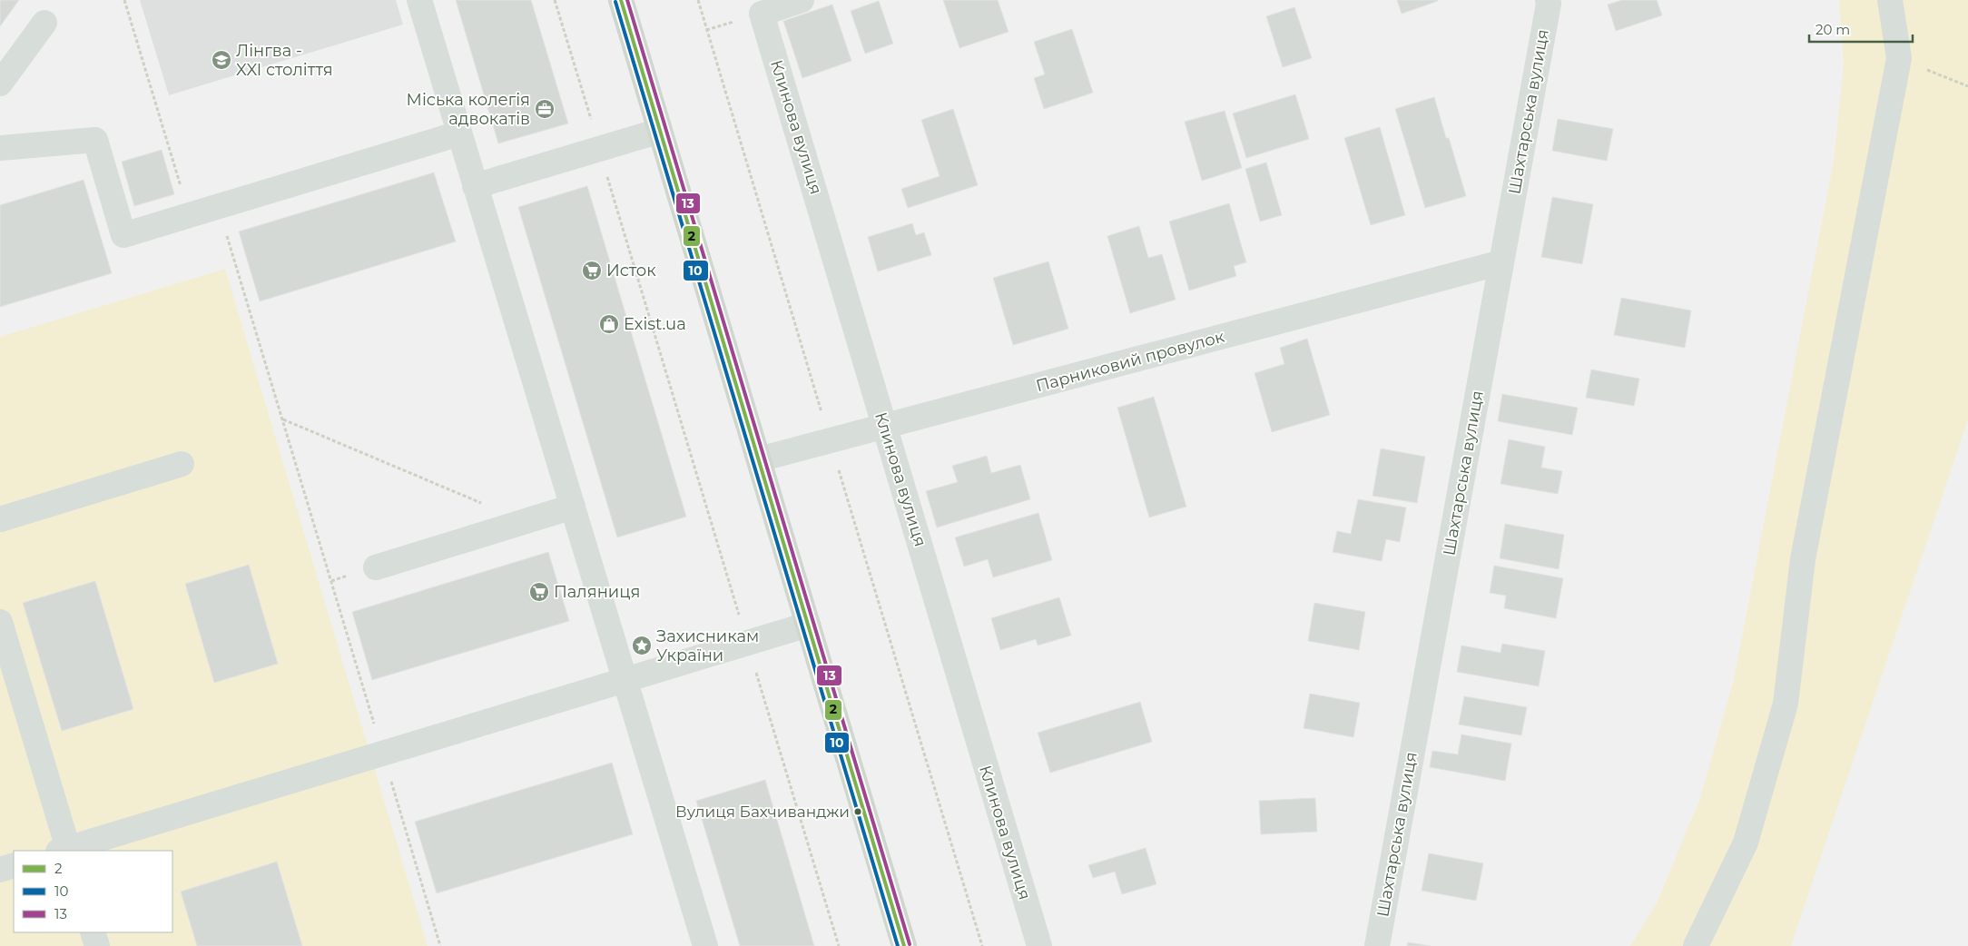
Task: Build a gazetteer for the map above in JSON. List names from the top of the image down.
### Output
{
  "streets": {
    "street": ["Шахтарська вулиця", "Клинова вулиця", "Парниковий провулок"]
  },
  "crossings": [
    ["Шахтарська вулиця", "Парниковий провулок"],
    ["Клинова вулиця", "Парниковий провулок"]
  ],
  "places": {
    "school or university": ["Лінгва - XXI століття"],
    "office": ["Міська колегія адвокатів"],
    "supermarket": ["Исток", "Паляниця"],
    "shop": ["Exist.ua"],
    "place": ["Захисникам України"],
    "other": ["Вулиця Бахчиванджи"]
  },
  "lines": ["transit line 2", "transit line 13", "transit line 10"],
  "legend": ["2", "10", "13"],
  "scale_bar": "20 m"
}
